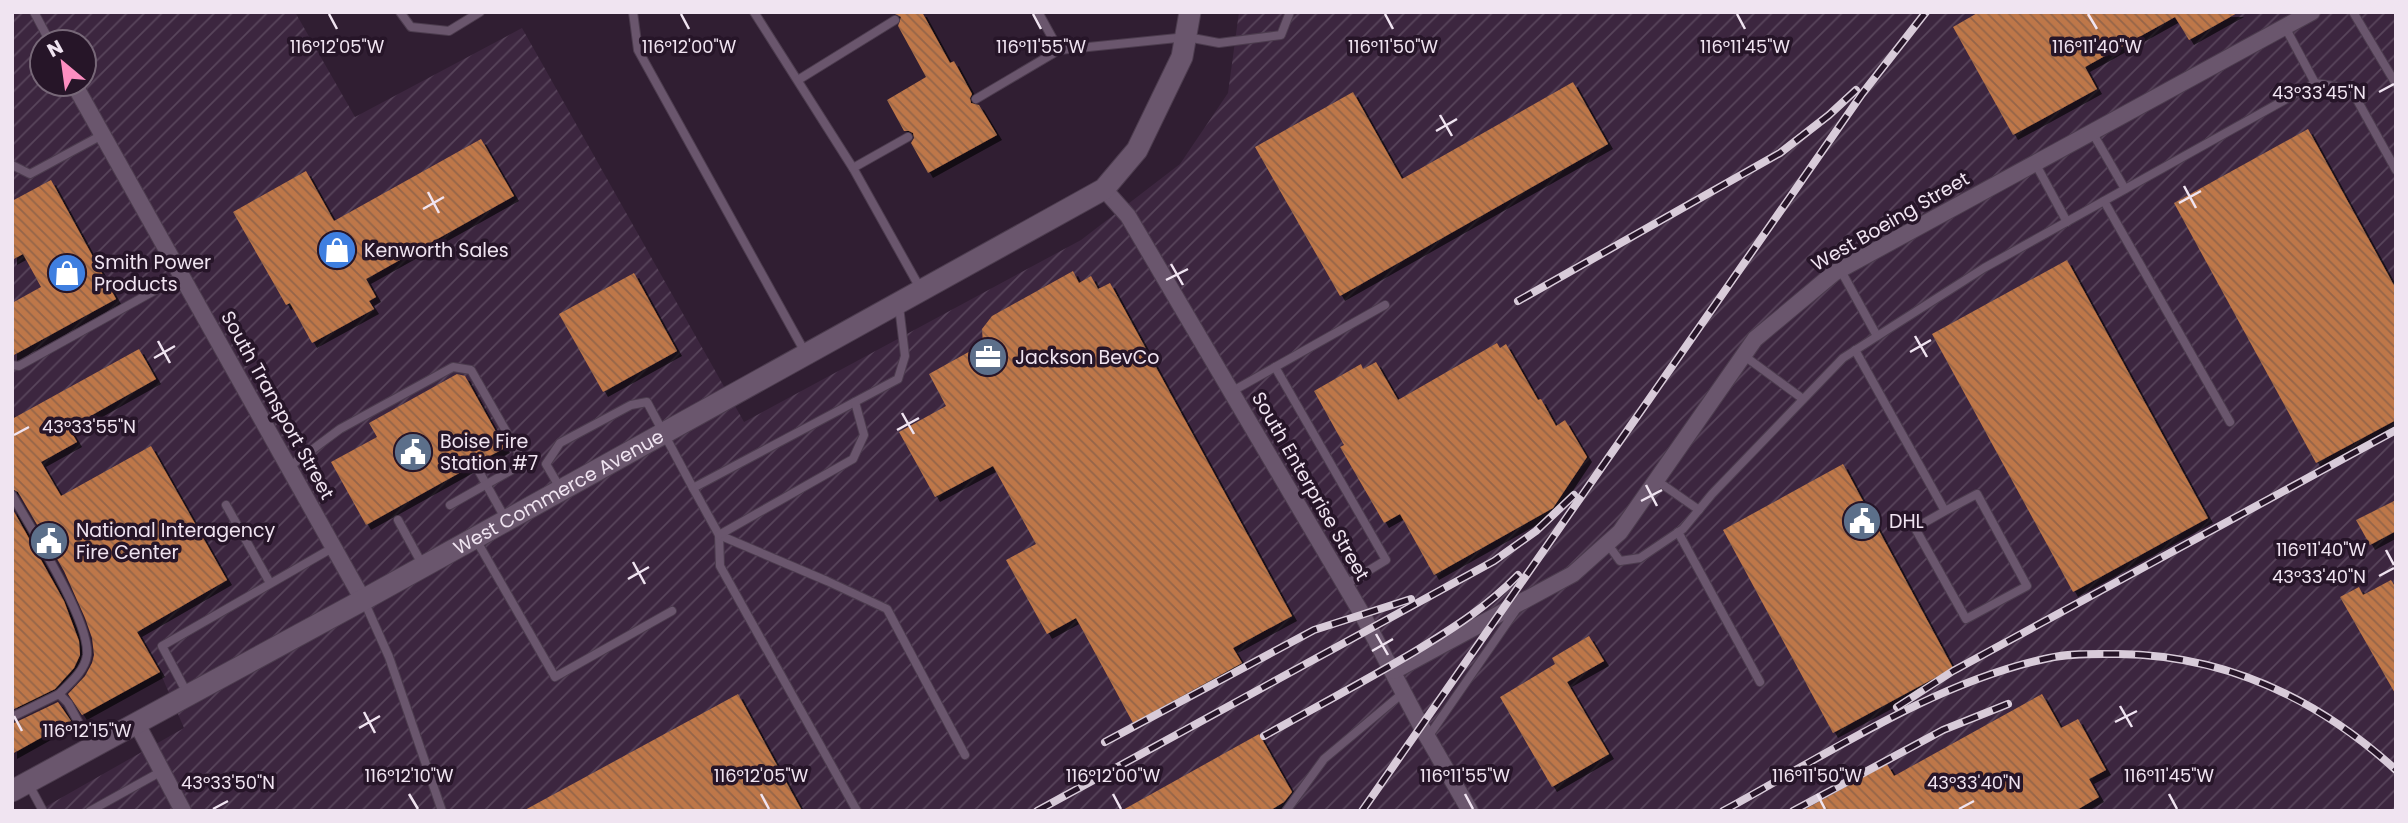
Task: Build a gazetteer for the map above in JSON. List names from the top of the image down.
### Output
{
  "streets": {
    "street": [
      "West Boeing Street",
      "South Transport Street",
      "South Enterprise Street",
      "West Commerce Avenue"
    ]
  },
  "crossings": [
    ["West Boeing Street", "South Enterprise Street"],
    ["South Transport Street", "West Commerce Avenue"],
    ["South Enterprise Street", "West Commerce Avenue"]
  ],
  "places": {
    "shop": ["Kenworth Sales", "Smith Power Products"],
    "office": ["Jackson BevCo"],
    "public building": ["Boise Fire Station #7", "DHL", "National Interagency Fire Center"]
  },
  "north": "top left",
  "coordinates": [
    "116°12'05\"W",
    "116°12'00\"W",
    "116°11'55\"W",
    "116°11'50\"W",
    "116°11'45\"W",
    "116°11'40\"W",
    "43°33'45\"N",
    "43°33'55\"N",
    "43°33'40\"N",
    "116°12'15\"W",
    "116°12'10\"W",
    "43°33'50\"N"
  ]
}
